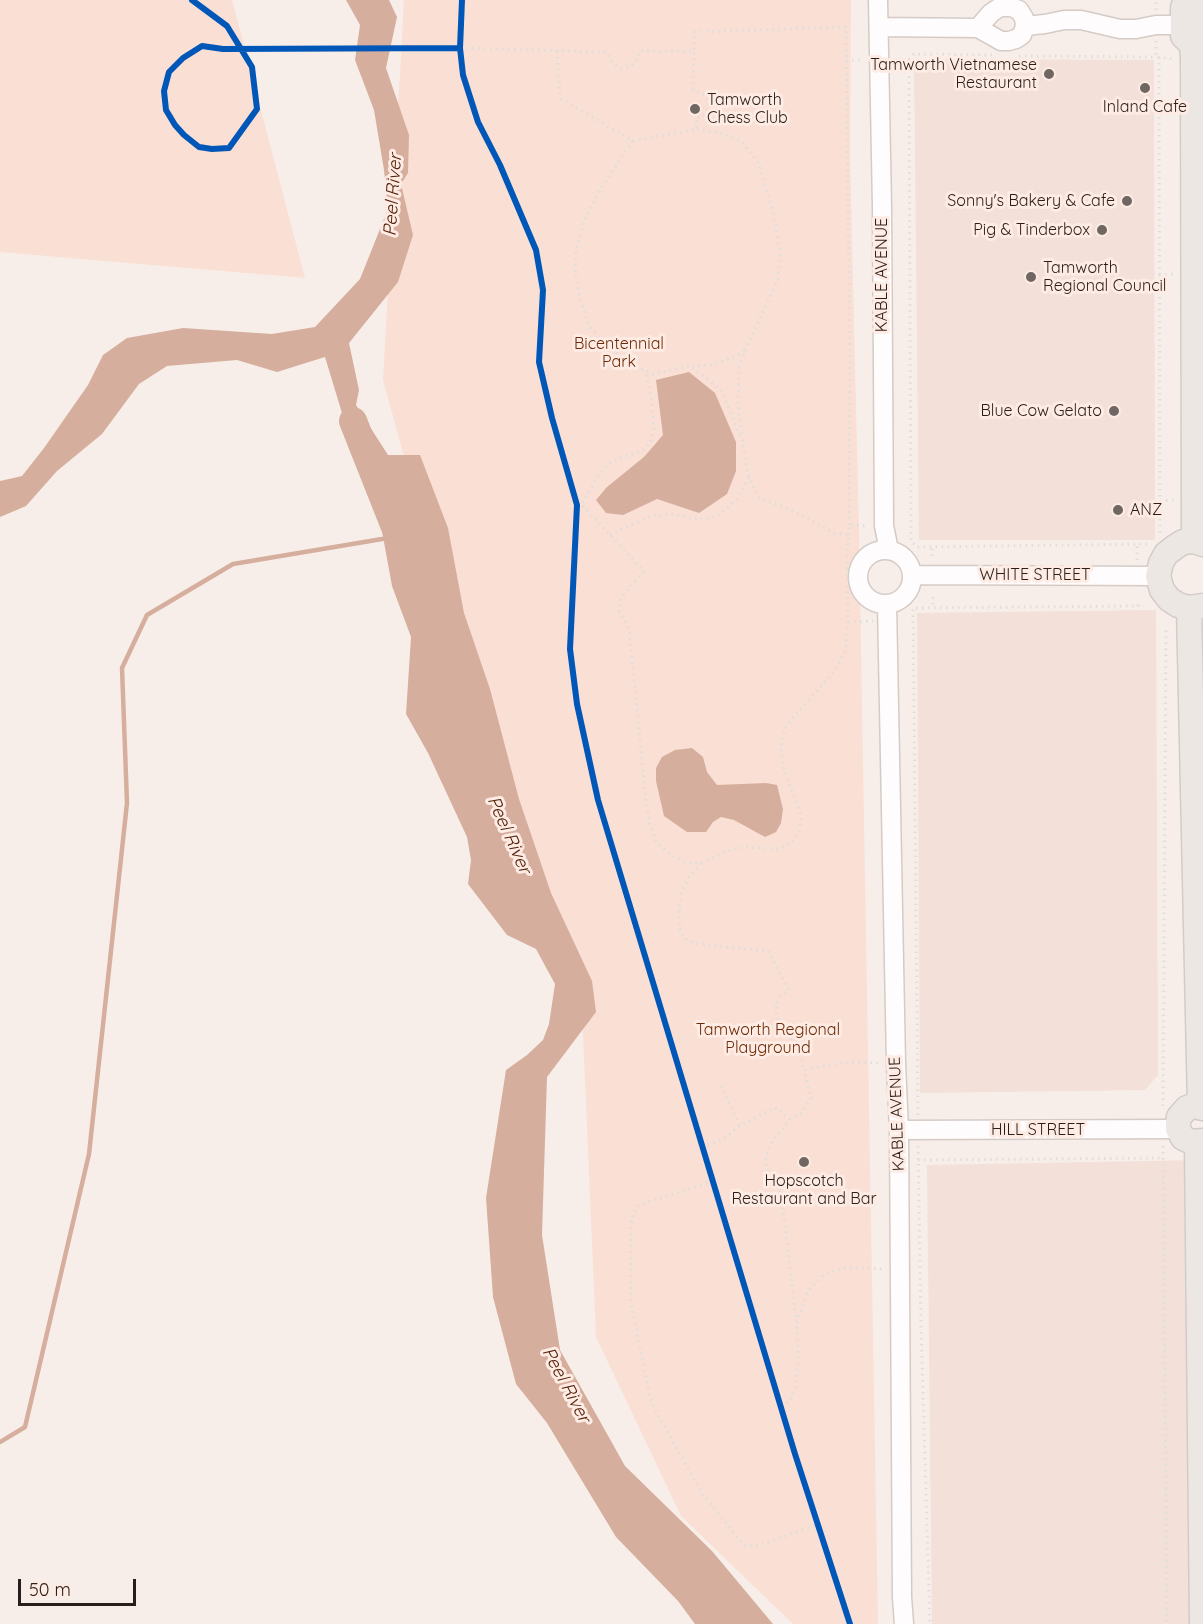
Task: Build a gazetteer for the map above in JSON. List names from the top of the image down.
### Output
{
  "streets": {
    "street": ["KABLE AVENUE", "WHITE STREET", "HILL STREET"]
  },
  "crossings": [
    ["KABLE AVENUE", "WHITE STREET"],
    ["KABLE AVENUE", "HILL STREET"]
  ],
  "water": ["Peel River"],
  "parks": ["Bicentennial Park", "Tamworth Regional Playground"],
  "places": [
    "Tamworth Vietnamese Restaurant",
    "Inland Cafe",
    "Tamworth Chess Club",
    "Sonny's Bakery & Cafe",
    "Pig & Tinderbox",
    "Tamworth Regional Council",
    "Blue Cow Gelato",
    "ANZ",
    "Hopscotch Restaurant and Bar"
  ],
  "scale_bar": "50 m"
}
